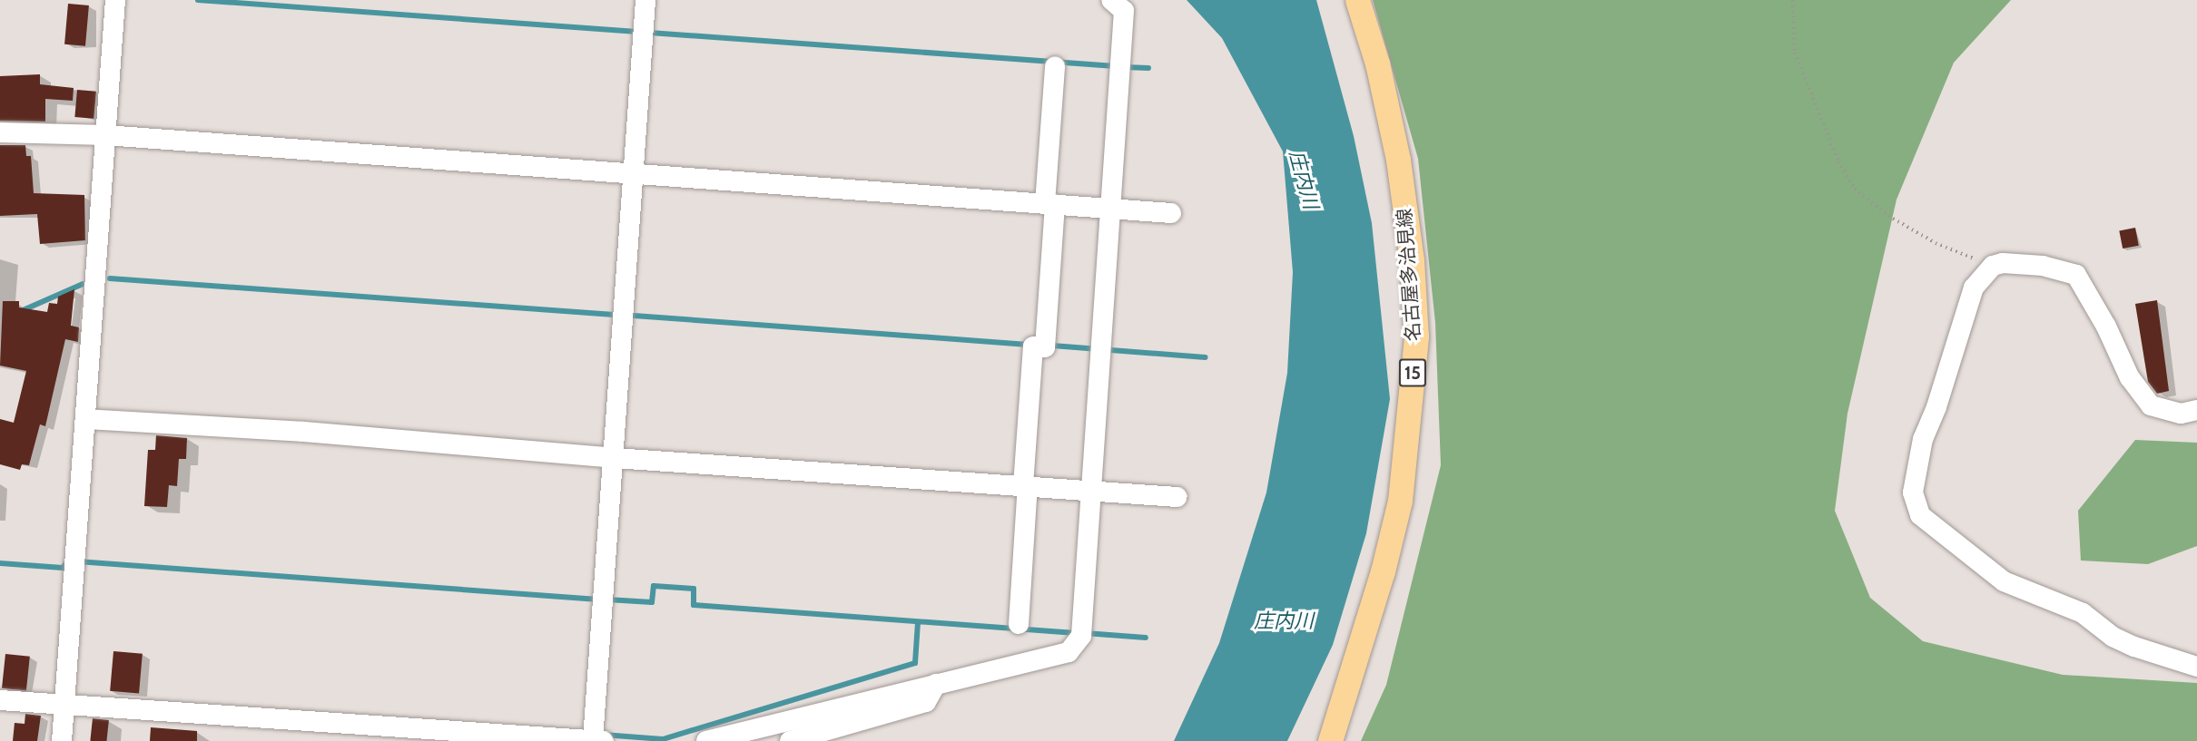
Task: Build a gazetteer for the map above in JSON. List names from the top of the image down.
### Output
{
  "streets": {
    "main road": ["名古屋多治見線", "15"]
  },
  "water": ["庄内川"]
}
